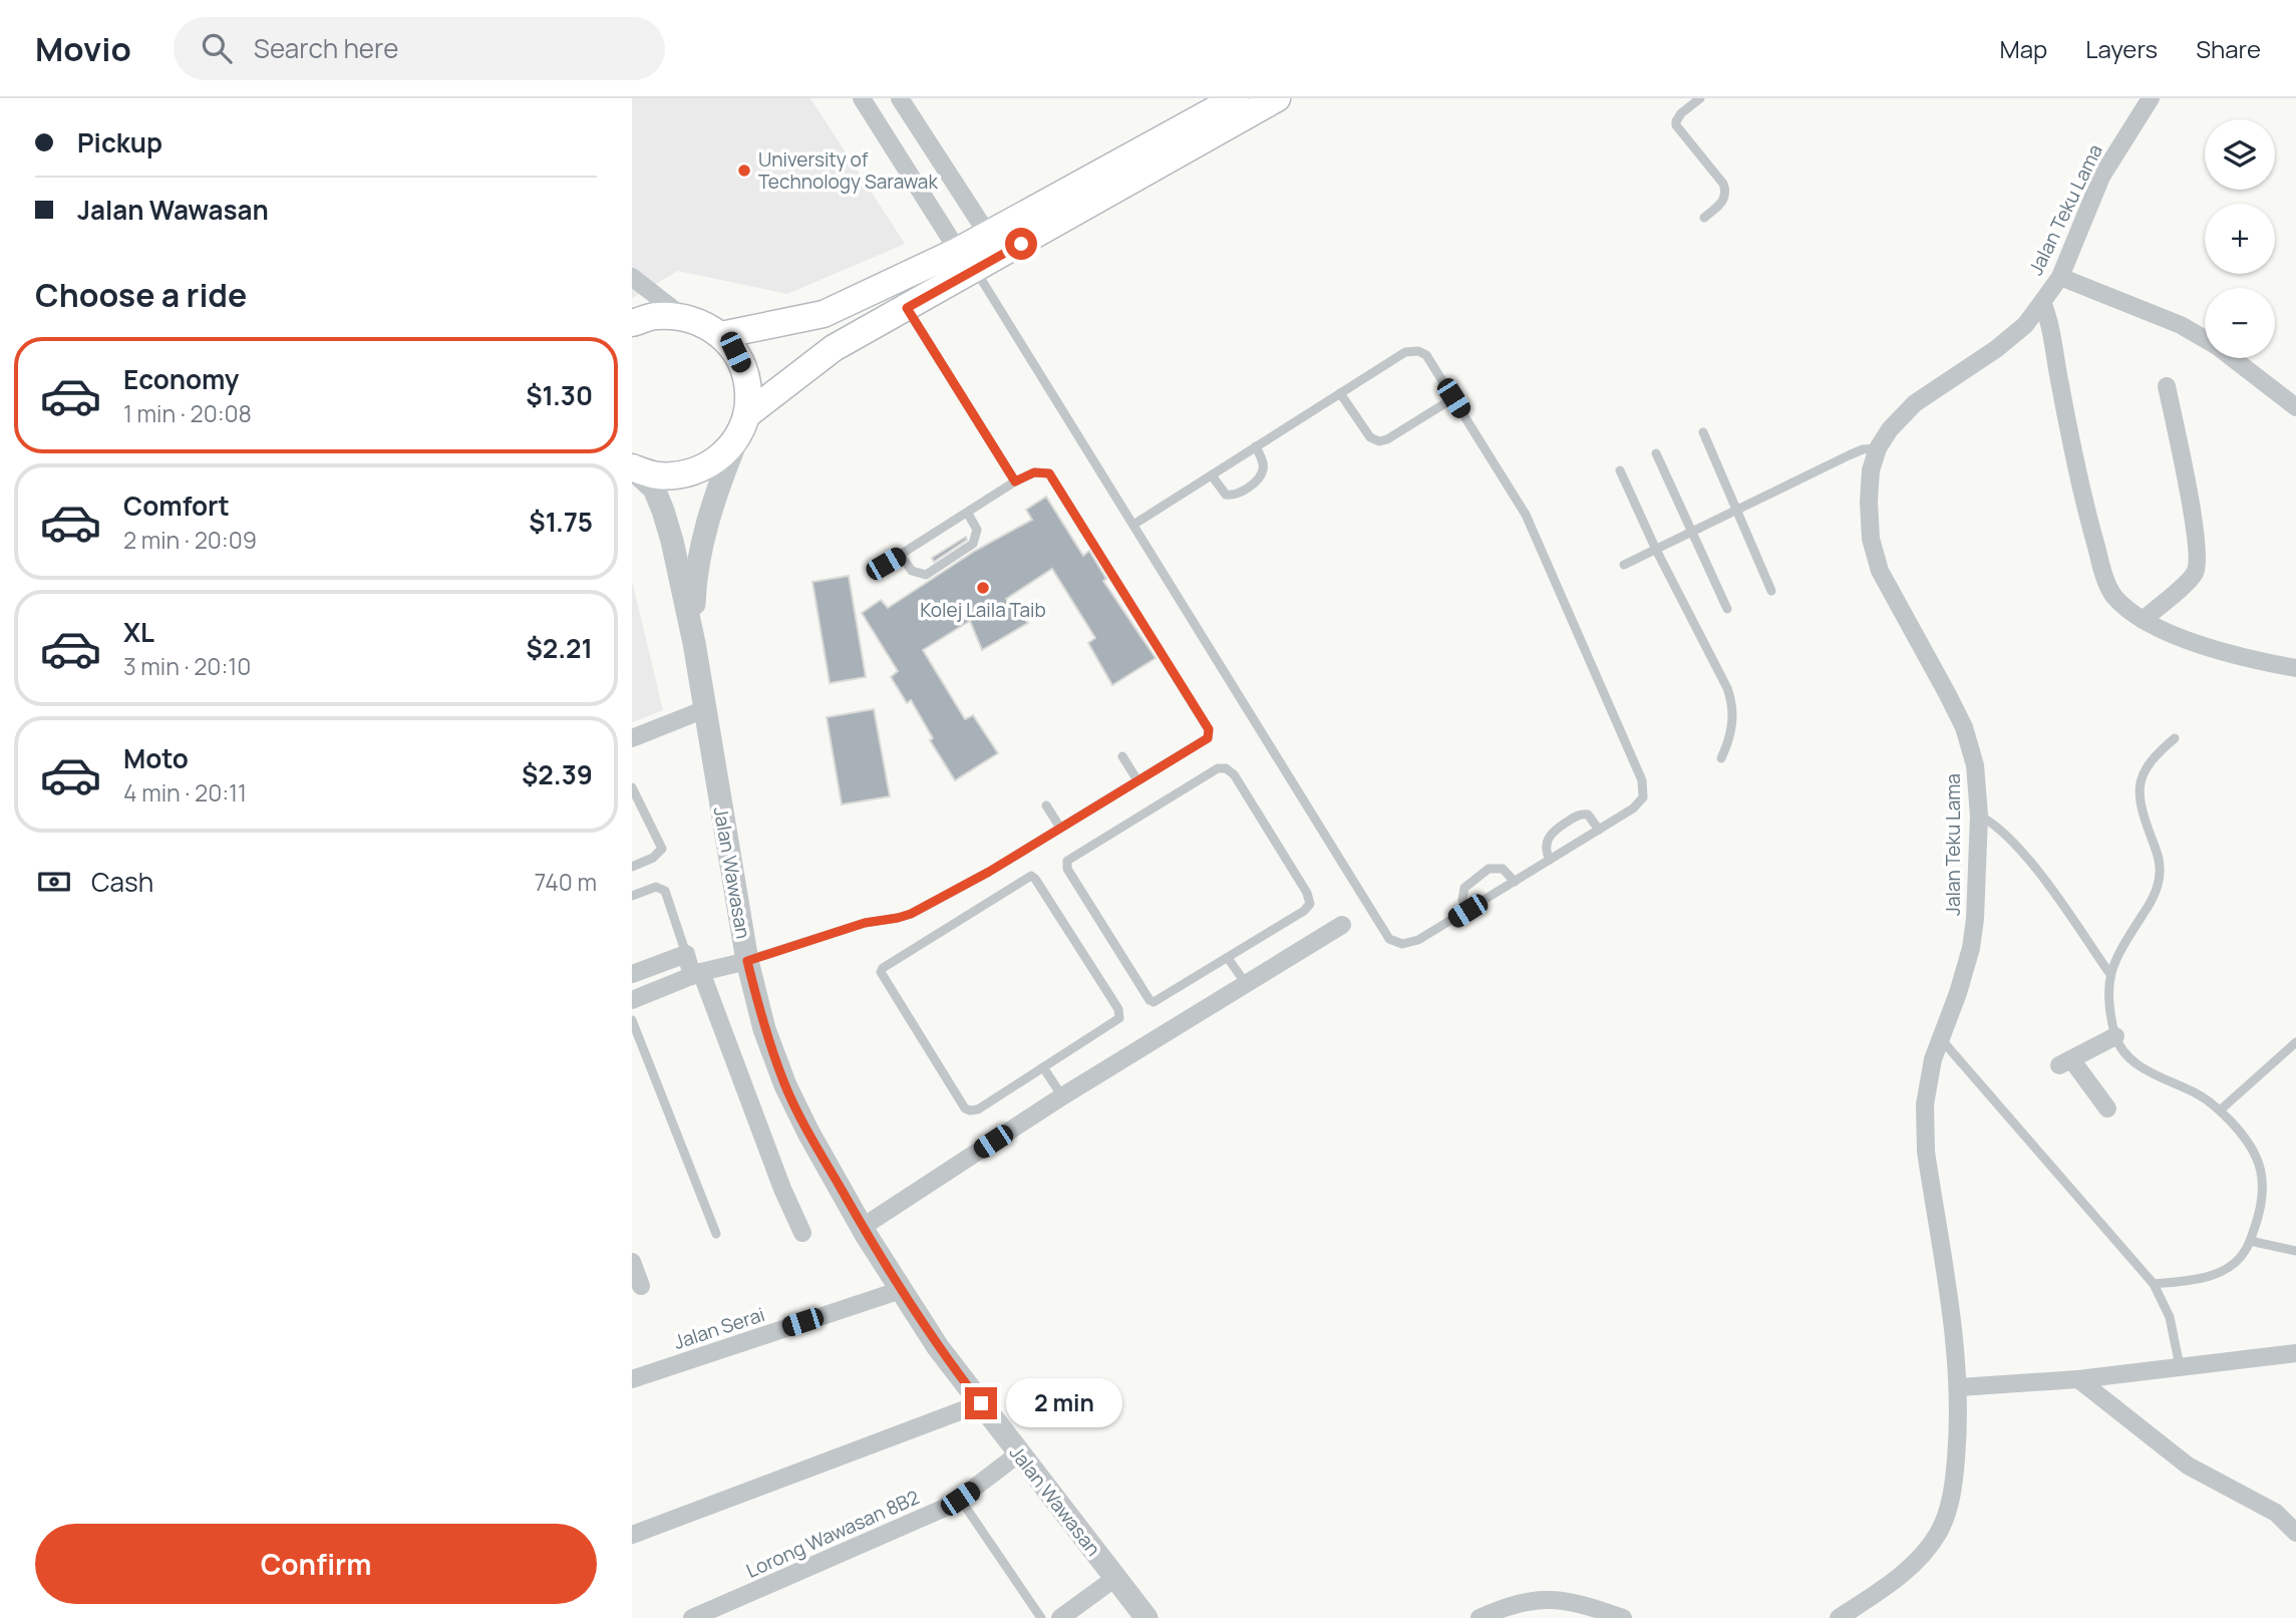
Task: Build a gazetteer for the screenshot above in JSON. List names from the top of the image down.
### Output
{
  "streets": {
    "street": [
      "Jalan Teku Lama",
      "Jalan Wawasan",
      "Jalan Serai",
      "Lorong Wawasan 8B2"
    ]
  },
  "crossings": [
    ["Jalan Wawasan", "Jalan Serai"],
    ["Jalan Wawasan", "Lorong Wawasan 8B2"]
  ],
  "places": ["University of Technology Sarawak", "Kolej Laila Taib"],
  "page": {
    "header": "Movio",
    "search": "Search here",
    "nav": ["Map", "Layers", "Share"],
    "banner": ["Pickup", "Jalan Wawasan"],
    "map_buttons": ["+", "−"],
    "heading": "Choose a ride",
    "list": [
      {
        "name": "Economy",
        "note": "1 min · 20:08",
        "value": "$1.30"
      },
      {
        "name": "Comfort",
        "note": "2 min · 20:09",
        "value": "$1.75"
      },
      {
        "name": "XL",
        "note": "3 min · 20:10",
        "value": "$2.21"
      },
      {
        "name": "Moto",
        "note": "4 min · 20:11",
        "value": "$2.39"
      }
    ],
    "pay": ["Cash", "740 m"],
    "bubble": "2 min",
    "buttons": "Confirm"
  }
}
